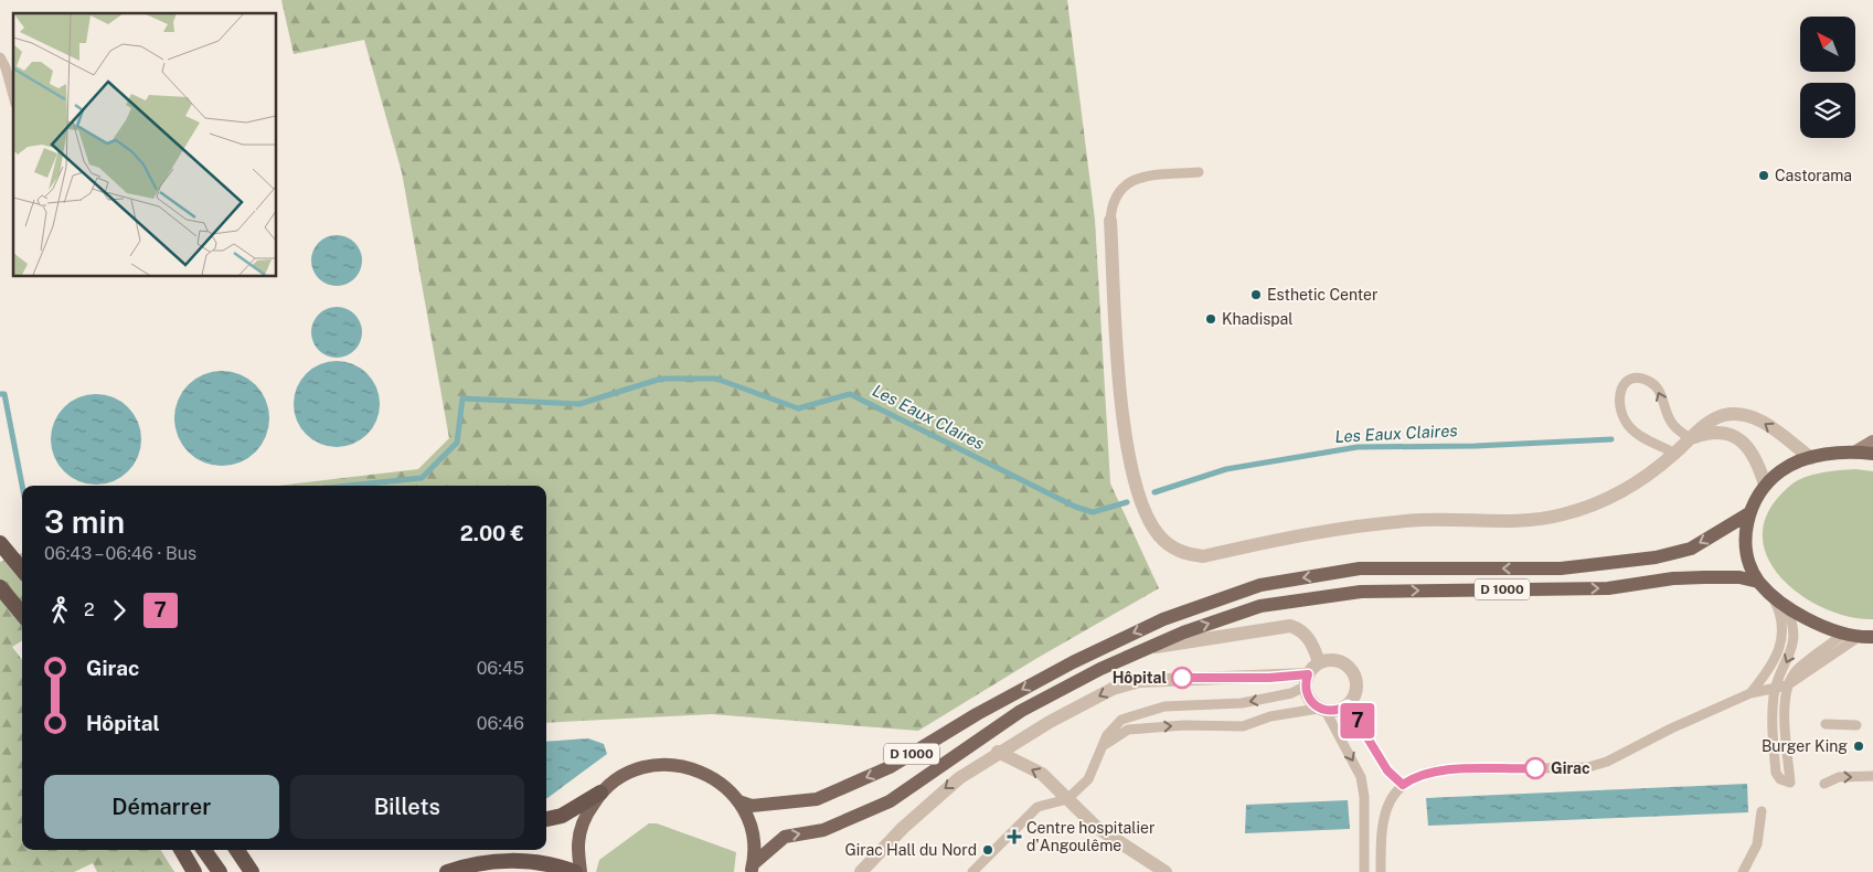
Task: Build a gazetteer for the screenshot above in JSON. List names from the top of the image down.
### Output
{
  "streets": {
    "main road": ["D 1000"]
  },
  "water": ["Les Eaux Claires"],
  "places": {
    "other": [
      "Castorama",
      "Esthetic Center",
      "Khadispal",
      "Hôpital",
      "Burger King",
      "Girac",
      "Girac Hall du Nord"
    ],
    "health": ["Centre hospitalier d'Angoulême"]
  },
  "lines": ["bus line 7"],
  "north": "top left",
  "page": {
    "on_map": "7",
    "heading": ["3 min", "06:43 – 06:46 · Bus", "2.00 €"],
    "legs": ["2", "7"],
    "list": [
      {
        "name": "Girac",
        "value": "06:45"
      },
      {
        "name": "Hôpital",
        "value": "06:46"
      }
    ],
    "buttons": ["Démarrer", "Billets"]
  }
}
